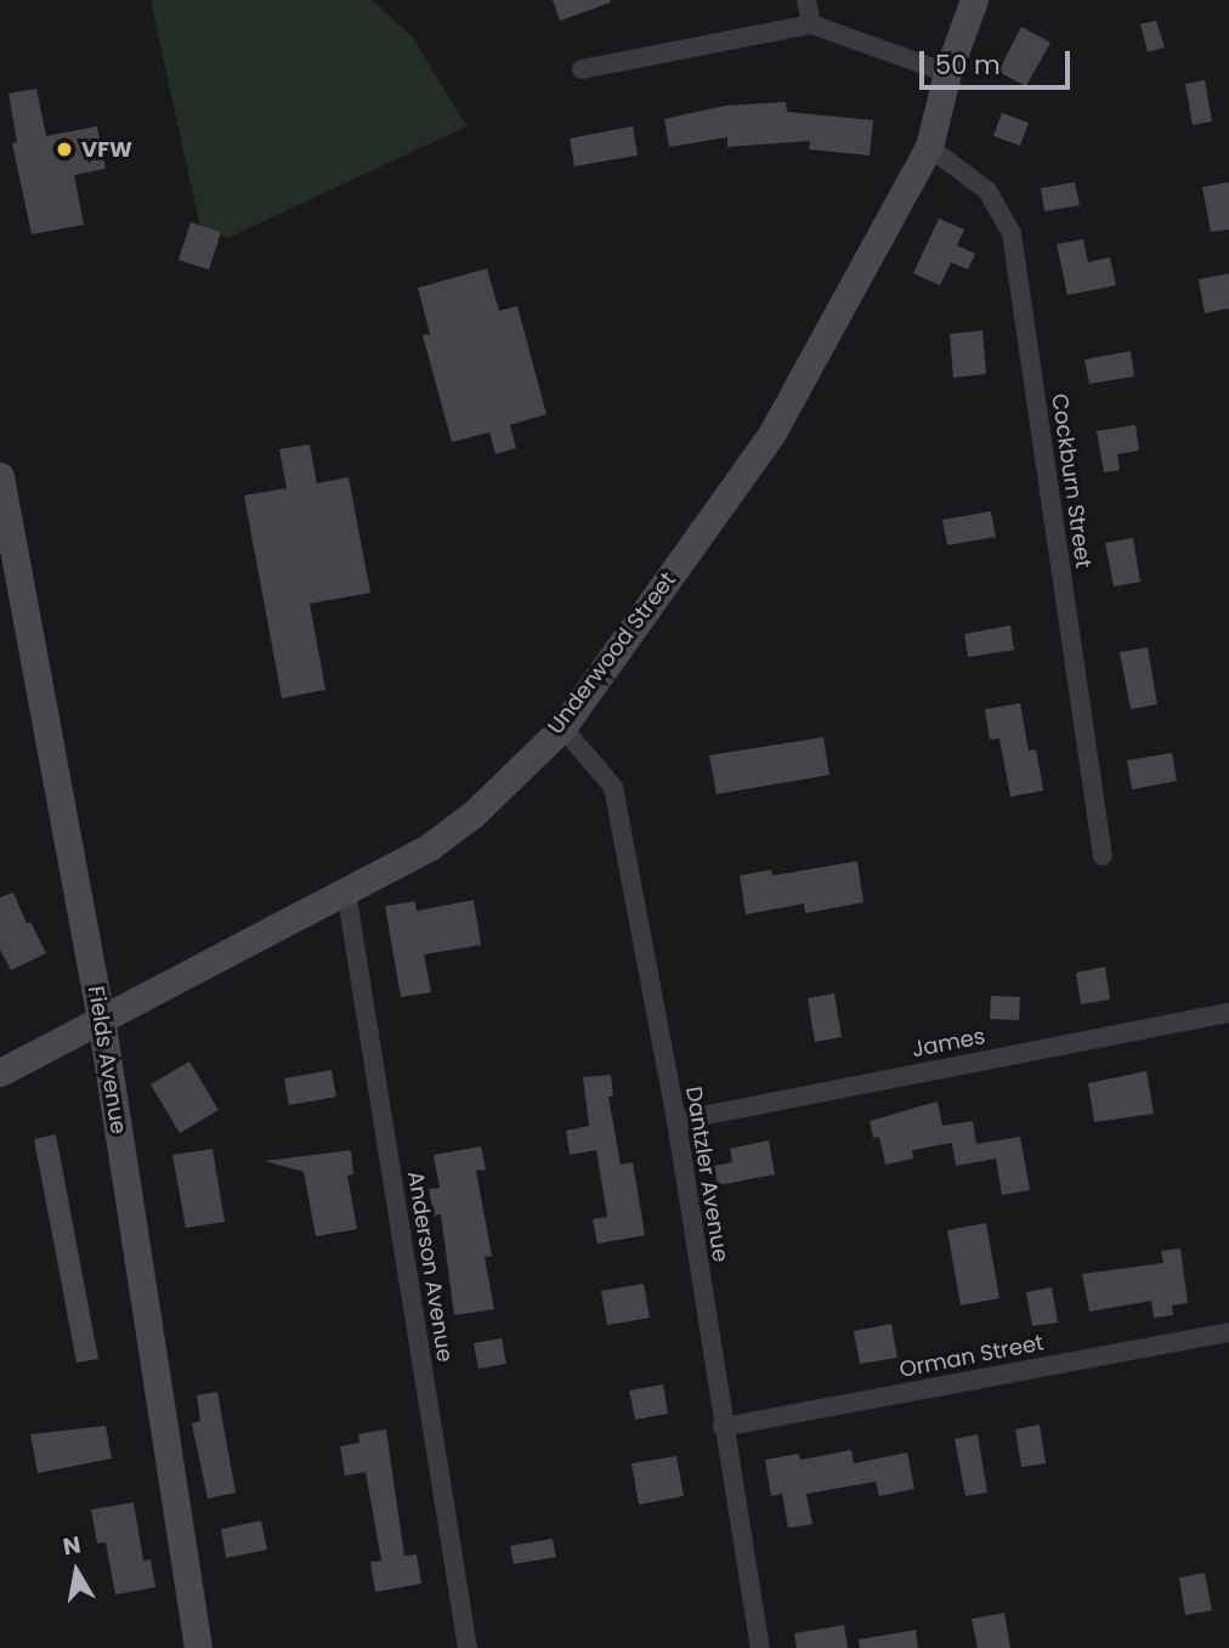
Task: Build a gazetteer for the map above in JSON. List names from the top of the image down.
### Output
{
  "streets": {
    "street": [
      "Cockburn Street",
      "Underwood Street",
      "James",
      "Fields Avenue",
      "Dantzler Avenue",
      "Anderson Avenue",
      "Orman Street"
    ]
  },
  "crossings": [
    ["Cockburn Street", "Underwood Street"],
    ["Underwood Street", "Fields Avenue"],
    ["Underwood Street", "Dantzler Avenue"],
    ["Underwood Street", "Anderson Avenue"],
    ["James", "Dantzler Avenue"],
    ["Dantzler Avenue", "Orman Street"]
  ],
  "places": ["VFW"],
  "scale_bar": "50 m",
  "north": "top"
}
